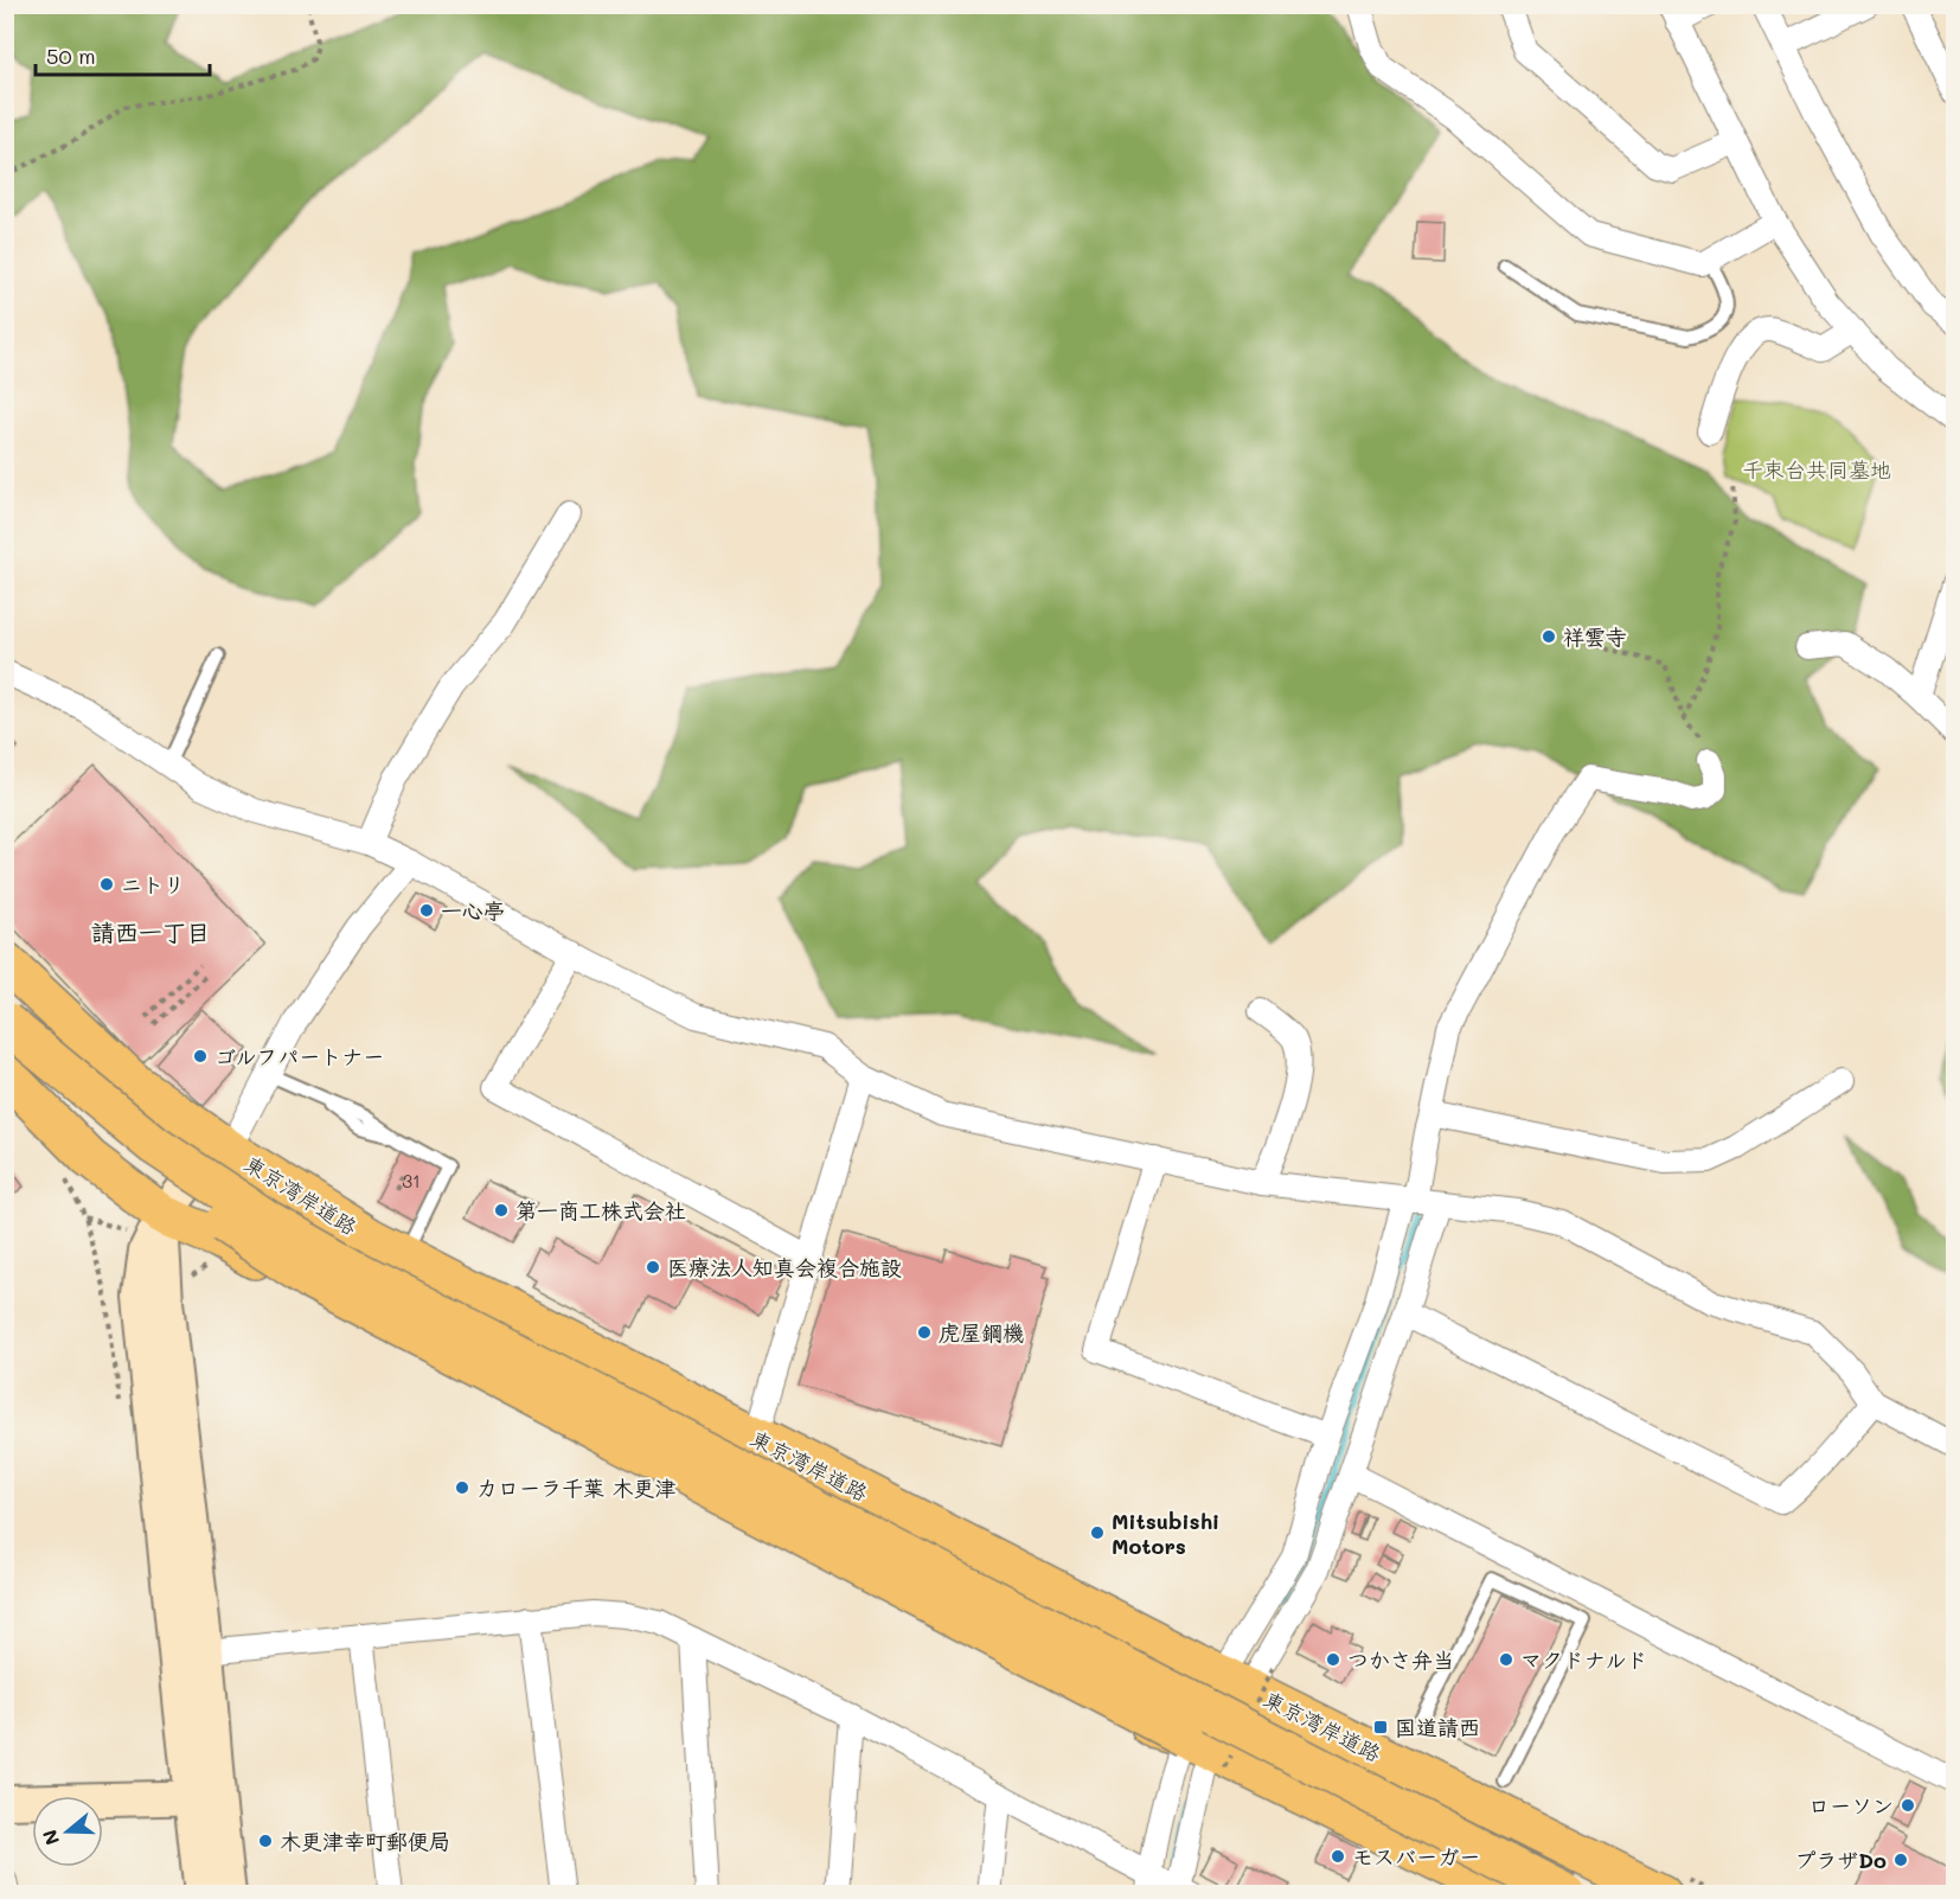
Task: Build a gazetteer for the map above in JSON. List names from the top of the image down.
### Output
{
  "streets": {
    "highway": ["東京湾岸道路"]
  },
  "districts": ["請西一丁目"],
  "parks": ["千束台共同墓地"],
  "places": {
    "other": [
      "祥雲寺",
      "ニトリ",
      "一心亭",
      "ゴルフパートナー",
      "第一商工株式会社",
      "医療法人知真会複合施設",
      "虎屋鋼機",
      "カローラ千葉 木更津",
      "Mitsubishi Motors",
      "つかさ弁当",
      "マクドナルド",
      "ローソン",
      "木更津幸町郵便局",
      "モスバーガー",
      "プラザDo"
    ],
    "transit": ["国道請西"]
  },
  "house_numbers": ["31"],
  "scale_bar": "50 m",
  "north": "left"
}
